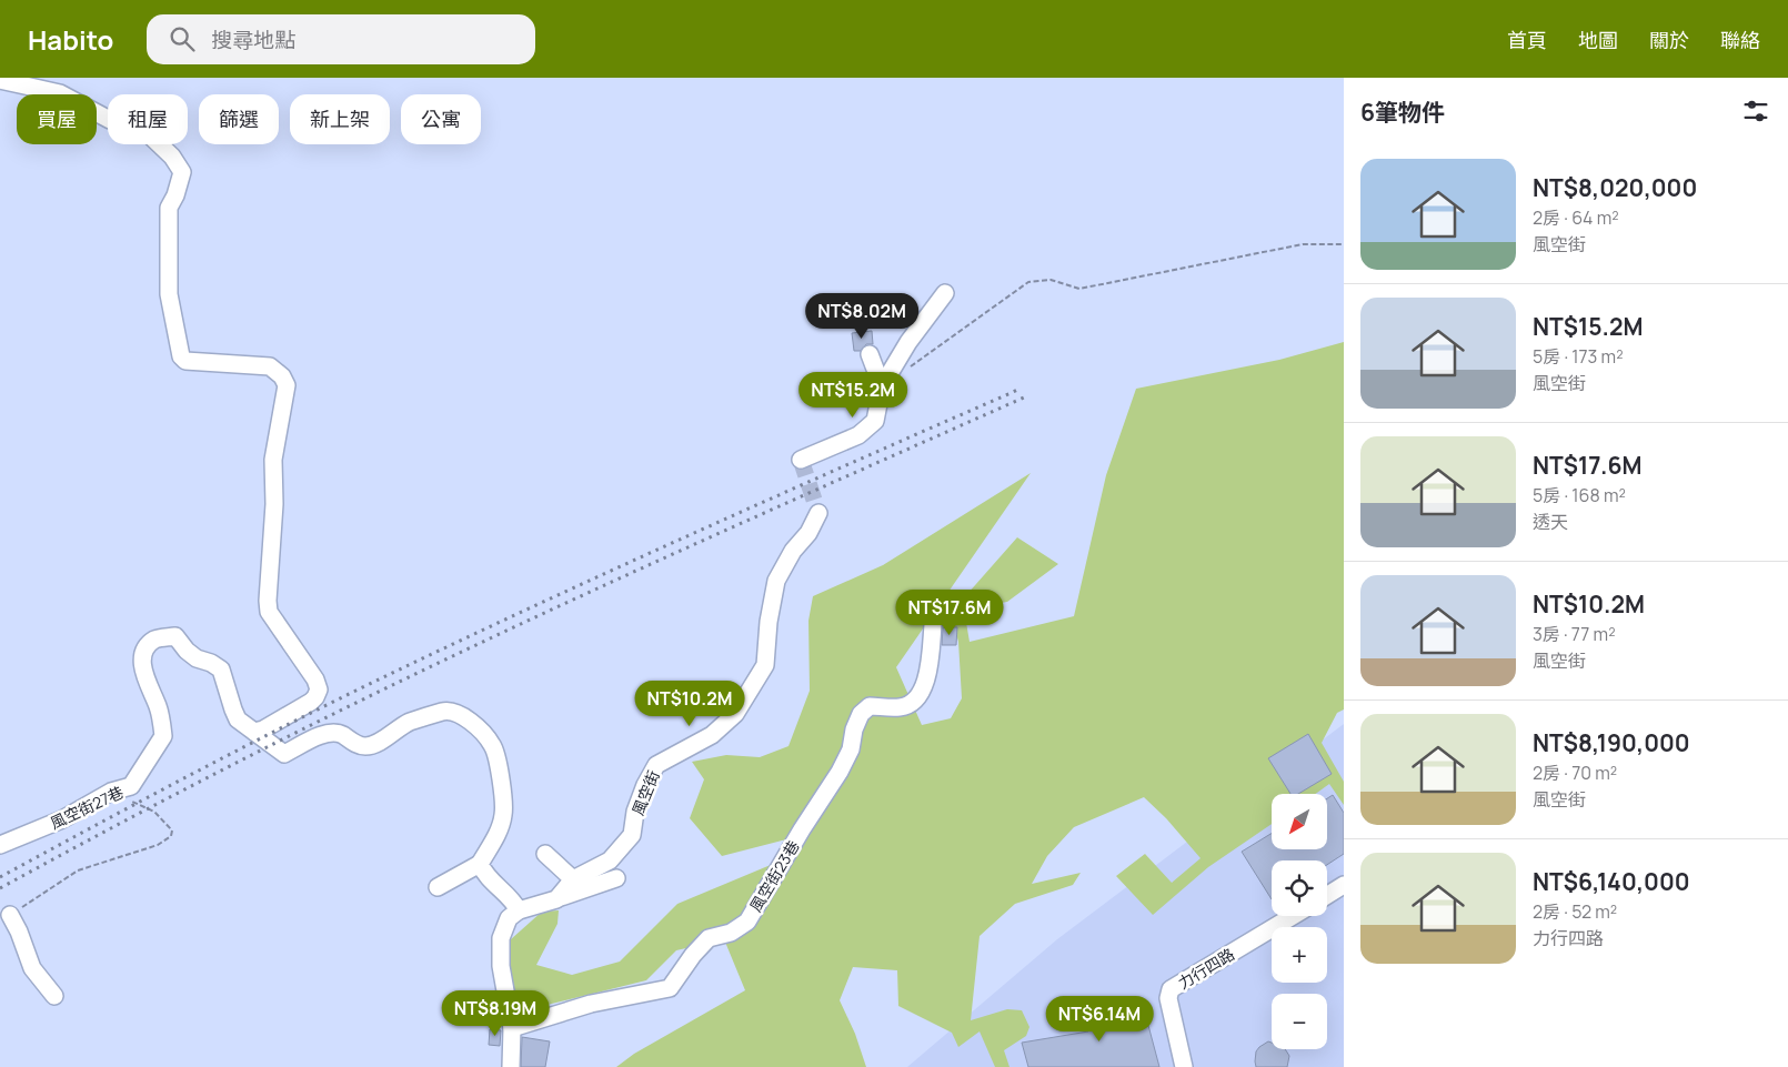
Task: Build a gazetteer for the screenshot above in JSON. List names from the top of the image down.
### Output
{
  "streets": {
    "street": [
      "風空街",
      "風空街27巷",
      "風空街23巷",
      "力行四路"
    ]
  },
  "north": "bottom left",
  "page": {
    "header": "Habito",
    "search": "搜尋地點",
    "nav": [
      "首頁",
      "地圖",
      "關於",
      "聯絡"
    ],
    "heading": "6筆物件",
    "chip": [
      "買屋",
      "租屋",
      "篩選",
      "新上架",
      "公寓"
    ],
    "list": [
      {
        "name": "NT$8,020,000",
        "note": "2房 · 64 m² · 風空街"
      },
      {
        "name": "NT$15.2M",
        "note": "5房 · 173 m² · 風空街"
      },
      {
        "name": "NT$17.6M",
        "note": "5房 · 168 m² · 透天"
      },
      {
        "name": "NT$10.2M",
        "note": "3房 · 77 m² · 風空街"
      },
      {
        "name": "NT$8,190,000",
        "note": "2房 · 70 m² · 風空街"
      },
      {
        "name": "NT$6,140,000",
        "note": "2房 · 52 m² · 力行四路"
      }
    ],
    "price": [
      "NT$8.02M",
      "NT$15.2M",
      "NT$17.6M",
      "NT$10.2M",
      "NT$8.19M",
      "NT$6.14M"
    ],
    "map_buttons": ["+", "−"]
  }
}
